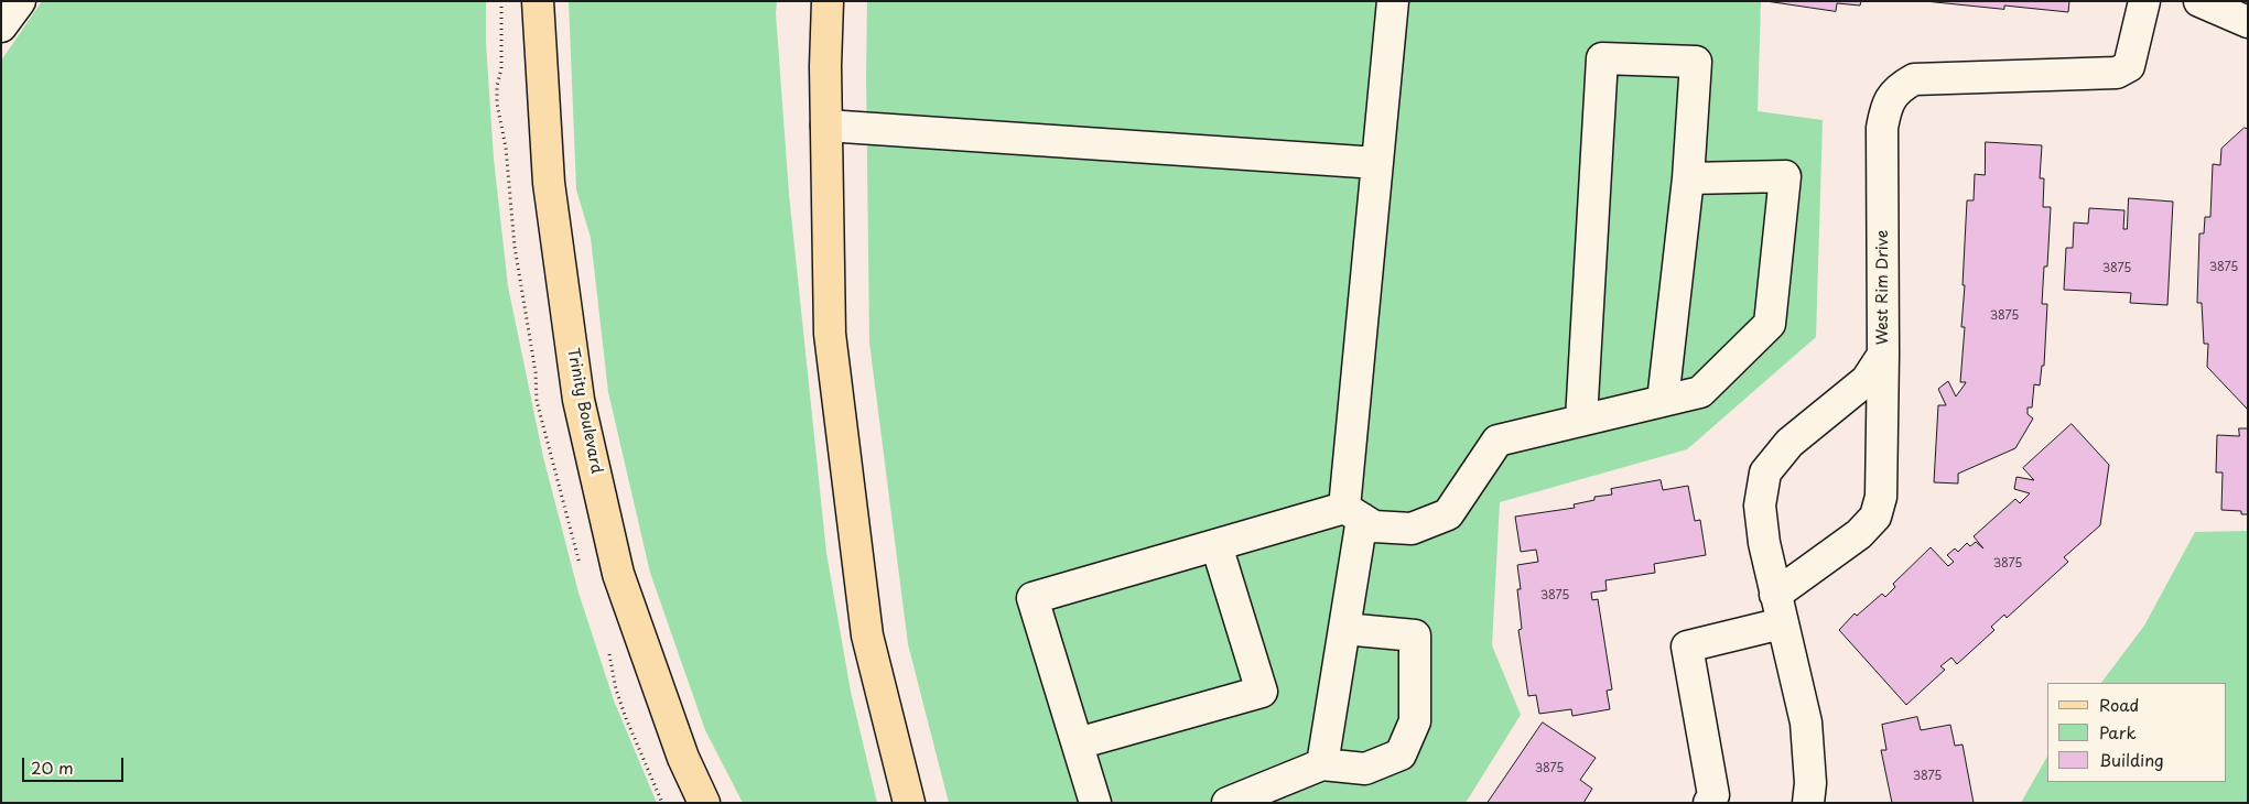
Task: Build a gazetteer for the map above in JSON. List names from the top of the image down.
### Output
{
  "streets": {
    "main road": ["Trinity Boulevard"],
    "lane": ["West Rim Drive"]
  },
  "house_numbers": [
    "3875",
    "3875",
    "3875",
    "3875",
    "3875",
    "3875",
    "3875"
  ],
  "legend": ["Road", "Park", "Building"],
  "scale_bar": "20 m"
}
